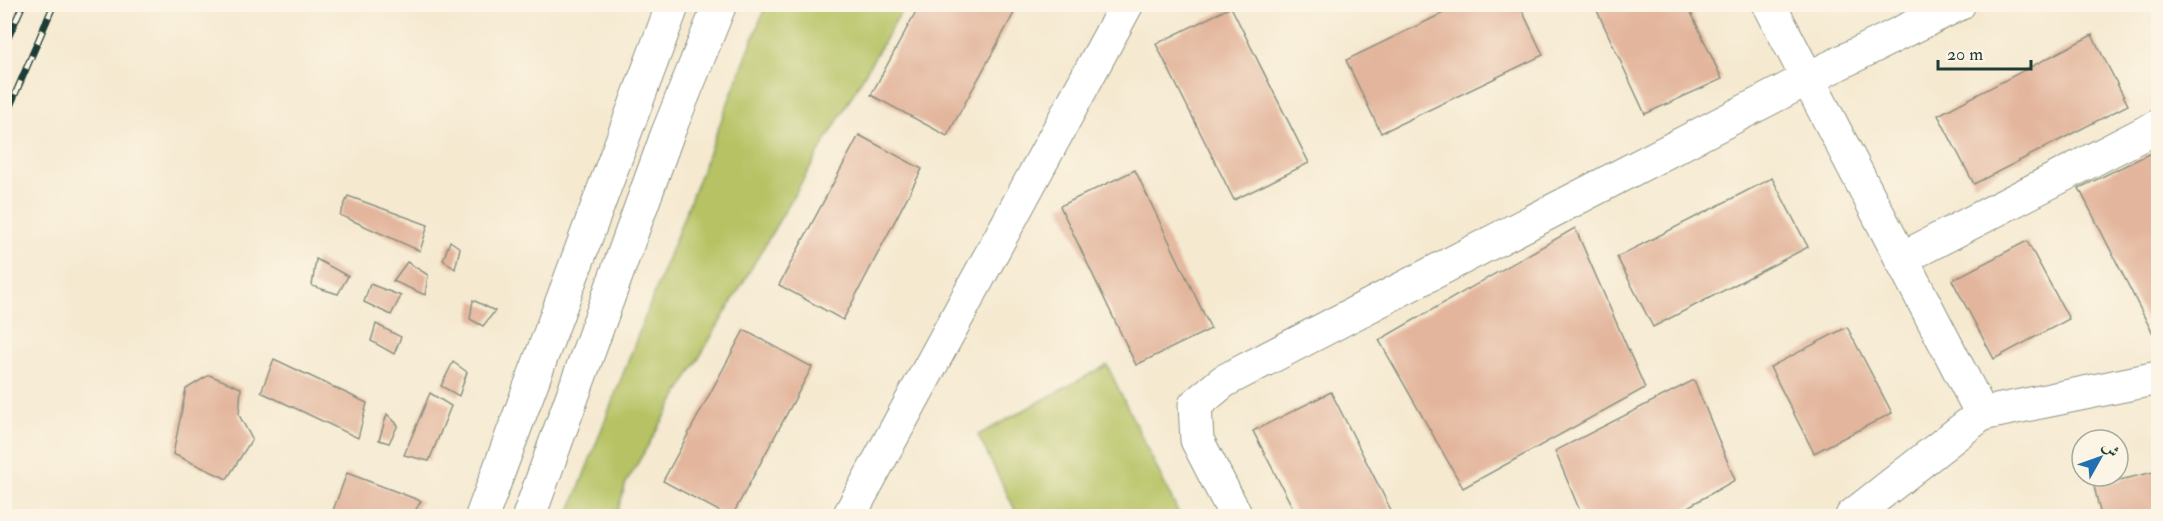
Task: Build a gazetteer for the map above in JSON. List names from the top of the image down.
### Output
{
  "scale_bar": "20 m",
  "north": "top right"
}
